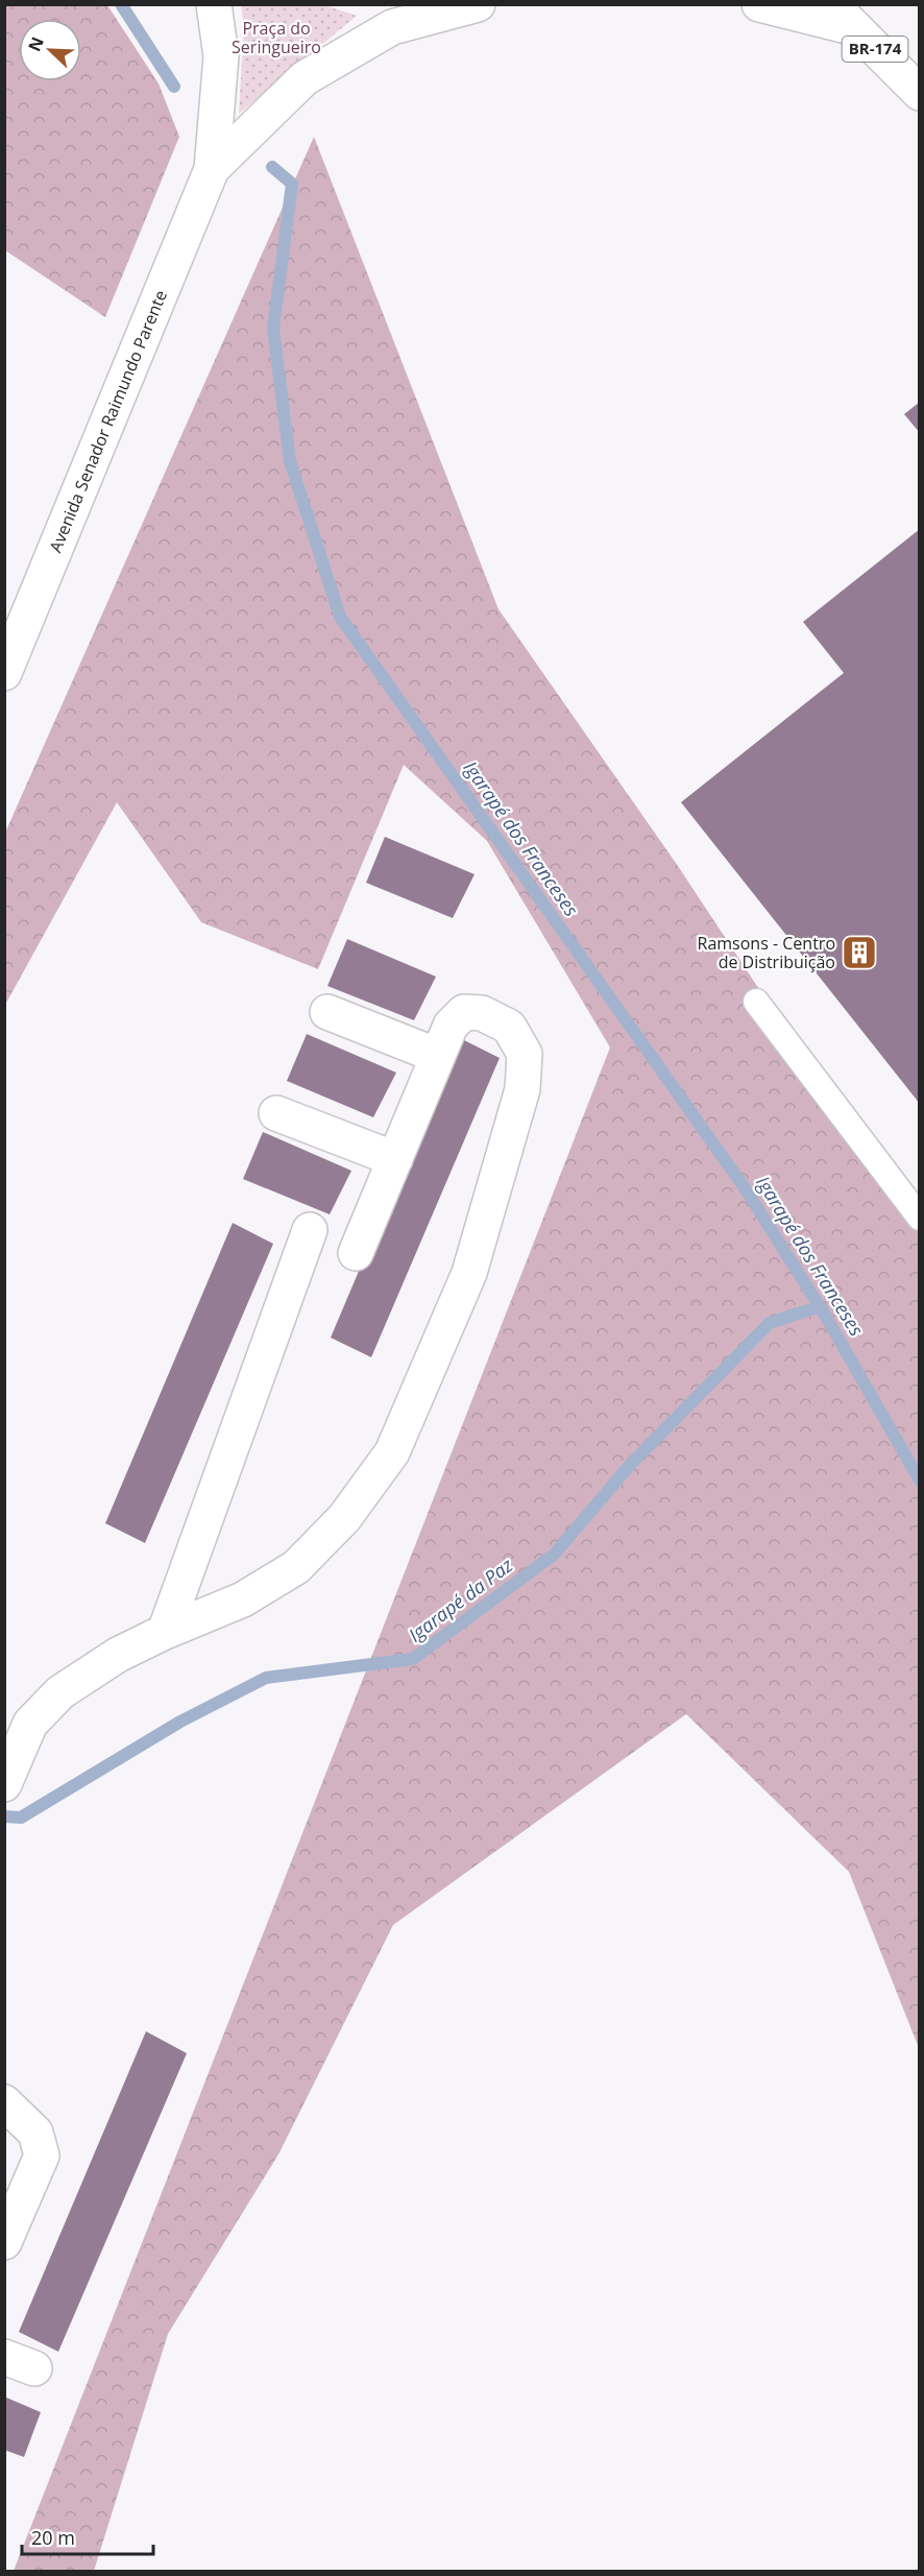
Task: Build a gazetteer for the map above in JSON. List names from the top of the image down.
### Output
{
  "streets": {
    "main road": ["BR-174", "Avenida Senador Raimundo Parente"]
  },
  "water": ["Igarapé dos Franceses", "Igarapé da Paz"],
  "parks": ["Praça do Seringueiro"],
  "places": {
    "building": ["Ramsons - Centro de Distribuição"]
  },
  "scale_bar": "20 m",
  "north": "top left"
}
